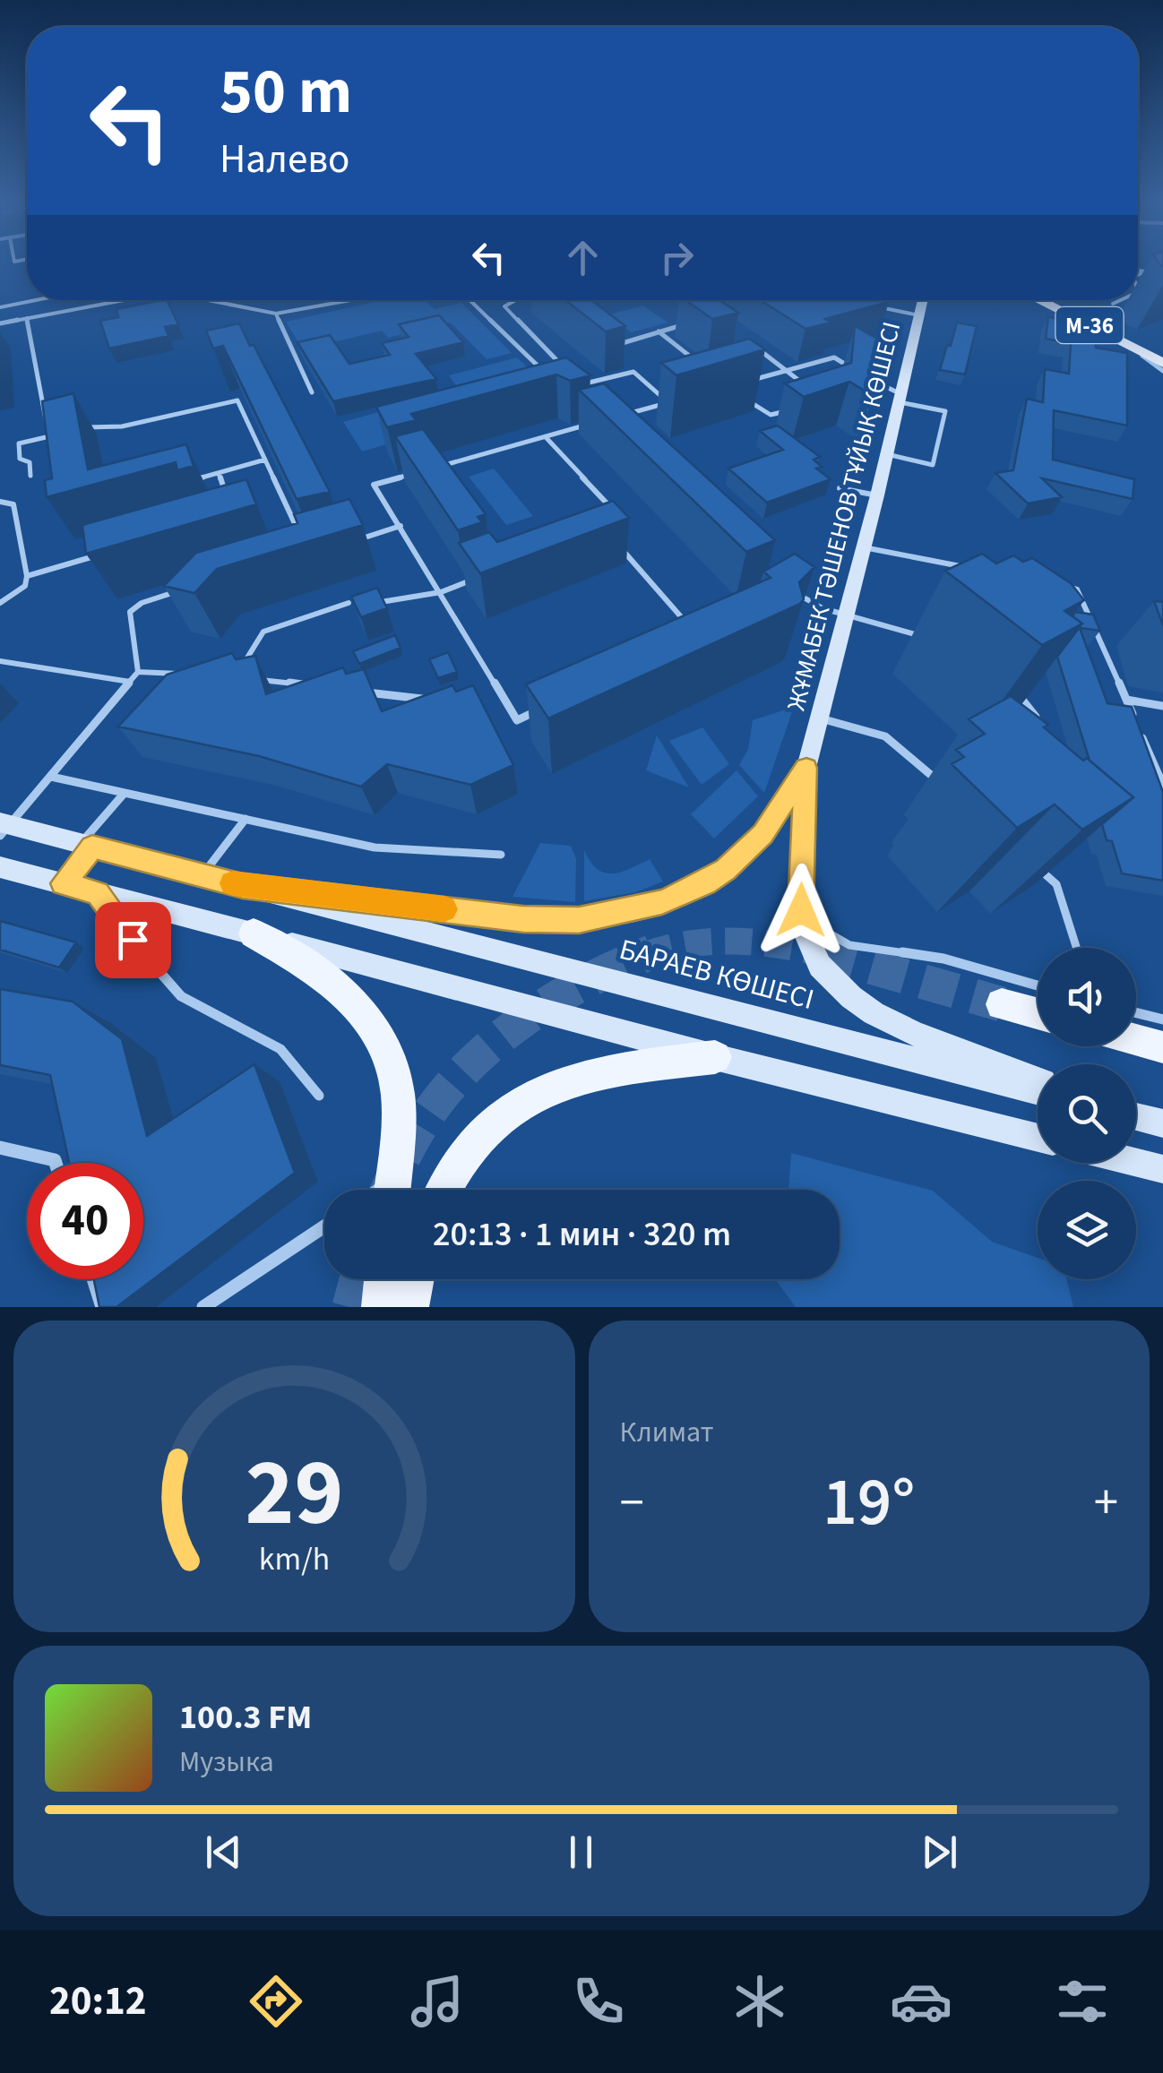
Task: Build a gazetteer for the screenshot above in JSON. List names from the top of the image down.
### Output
{
  "streets": {
    "main road": ["M-36"],
    "street": ["ЖҰМАБЕК ТӘШЕНОВ ТҰЙЫҚ КӨШЕСІ", "БАРАЕВ КӨШЕСІ"]
  },
  "page": {
    "turn": ["50 m", "Налево"],
    "limit": "40",
    "trip": "20:13 · 1 мин · 320 m",
    "tile": "Климат",
    "heat": ["−", "19°", "+"],
    "song": ["100.3 FM", "Музыка"],
    "tabs": "20:12",
    "gauge": ["29", "km/h"]
  }
}
